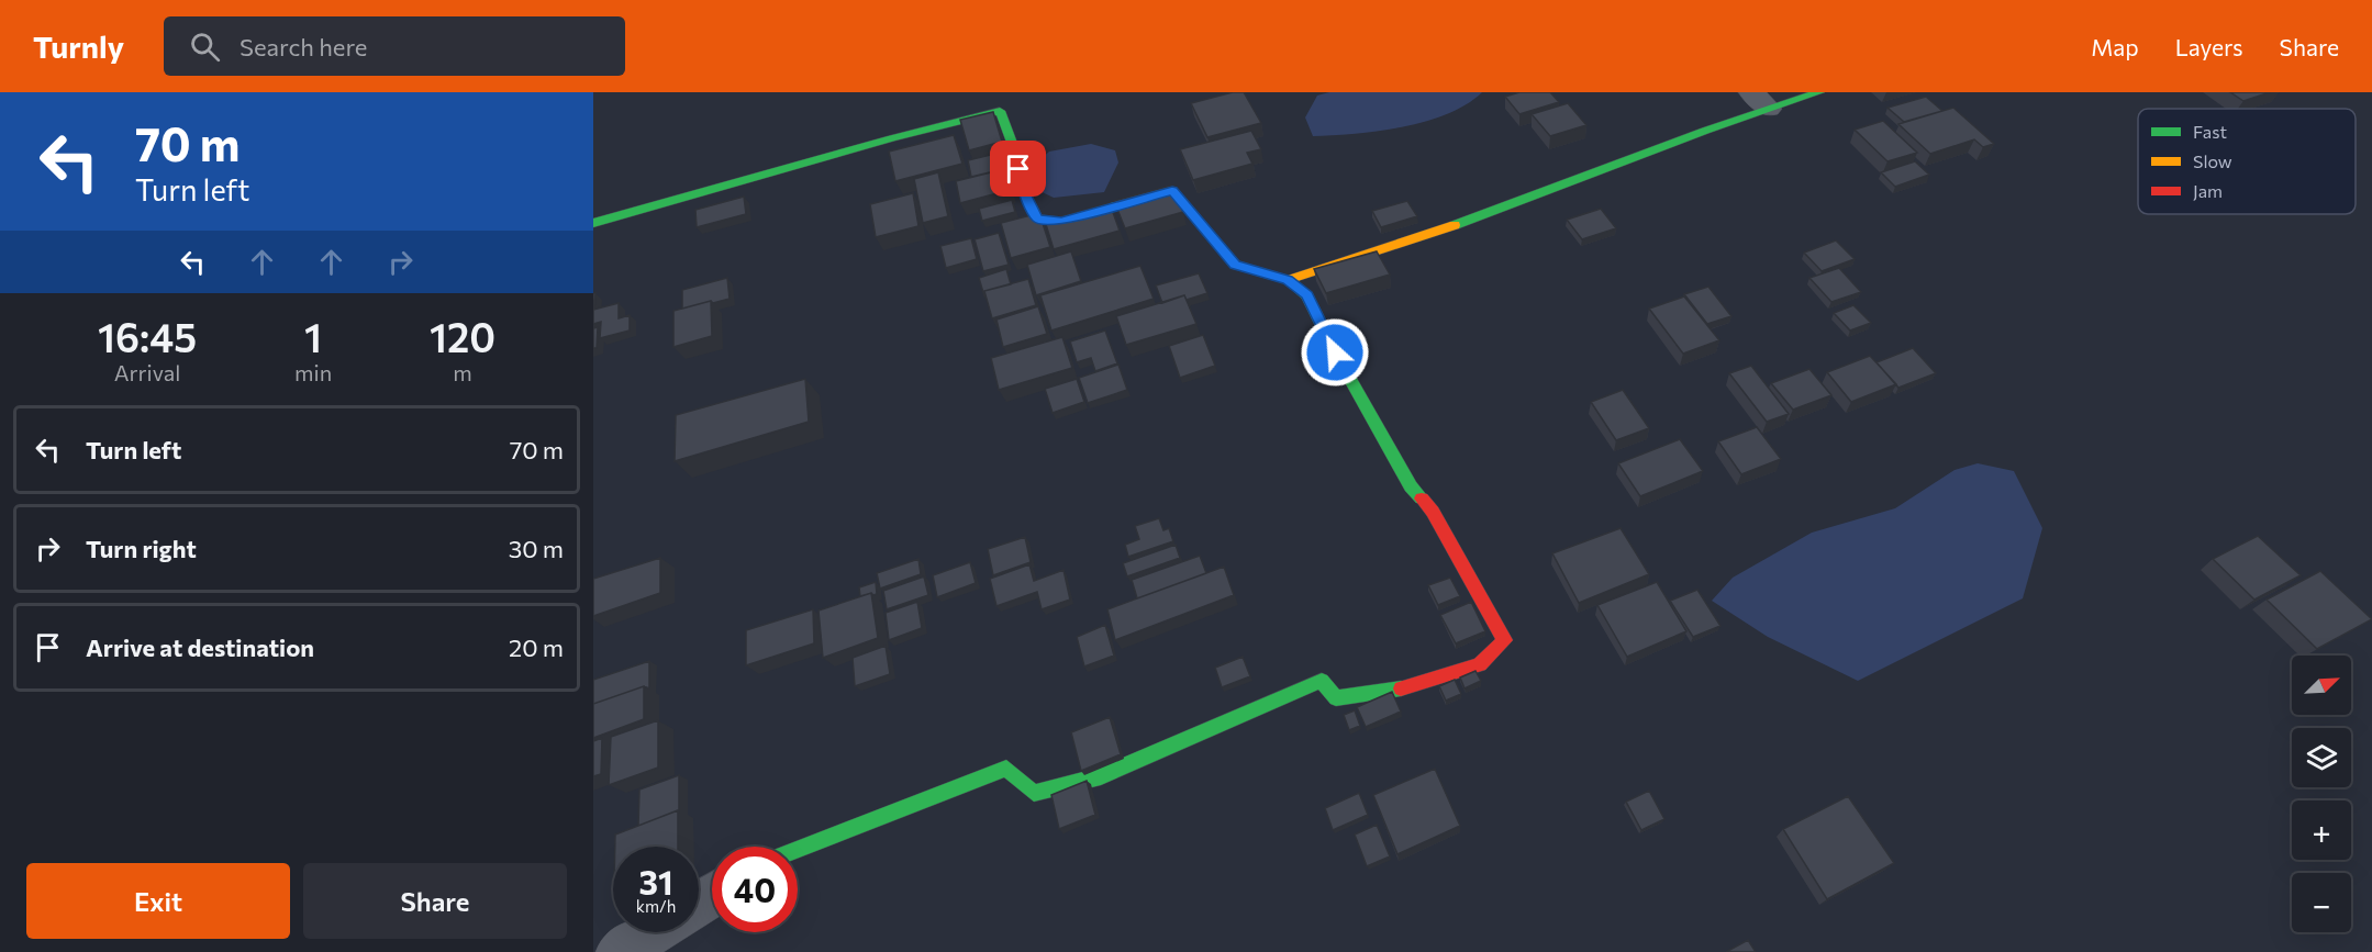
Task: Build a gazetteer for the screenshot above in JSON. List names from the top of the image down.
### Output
{
  "legend": ["Fast", "Slow", "Jam"],
  "north": "top right",
  "page": {
    "header": "Turnly",
    "search": "Search here",
    "nav": ["Map", "Layers", "Share"],
    "turn": ["70 m", "Turn left"],
    "eta": [
      "16:45",
      "Arrival",
      "1",
      "min",
      "120",
      "m"
    ],
    "list": [
      {
        "name": "Turn left",
        "value": "70 m"
      },
      {
        "name": "Turn right",
        "value": "30 m"
      },
      {
        "name": "Arrive at destination",
        "value": "20 m"
      }
    ],
    "map_buttons": ["+", "−"],
    "speed": "31 km/h",
    "limit": "40",
    "buttons": ["Exit", "Share"]
  }
}
